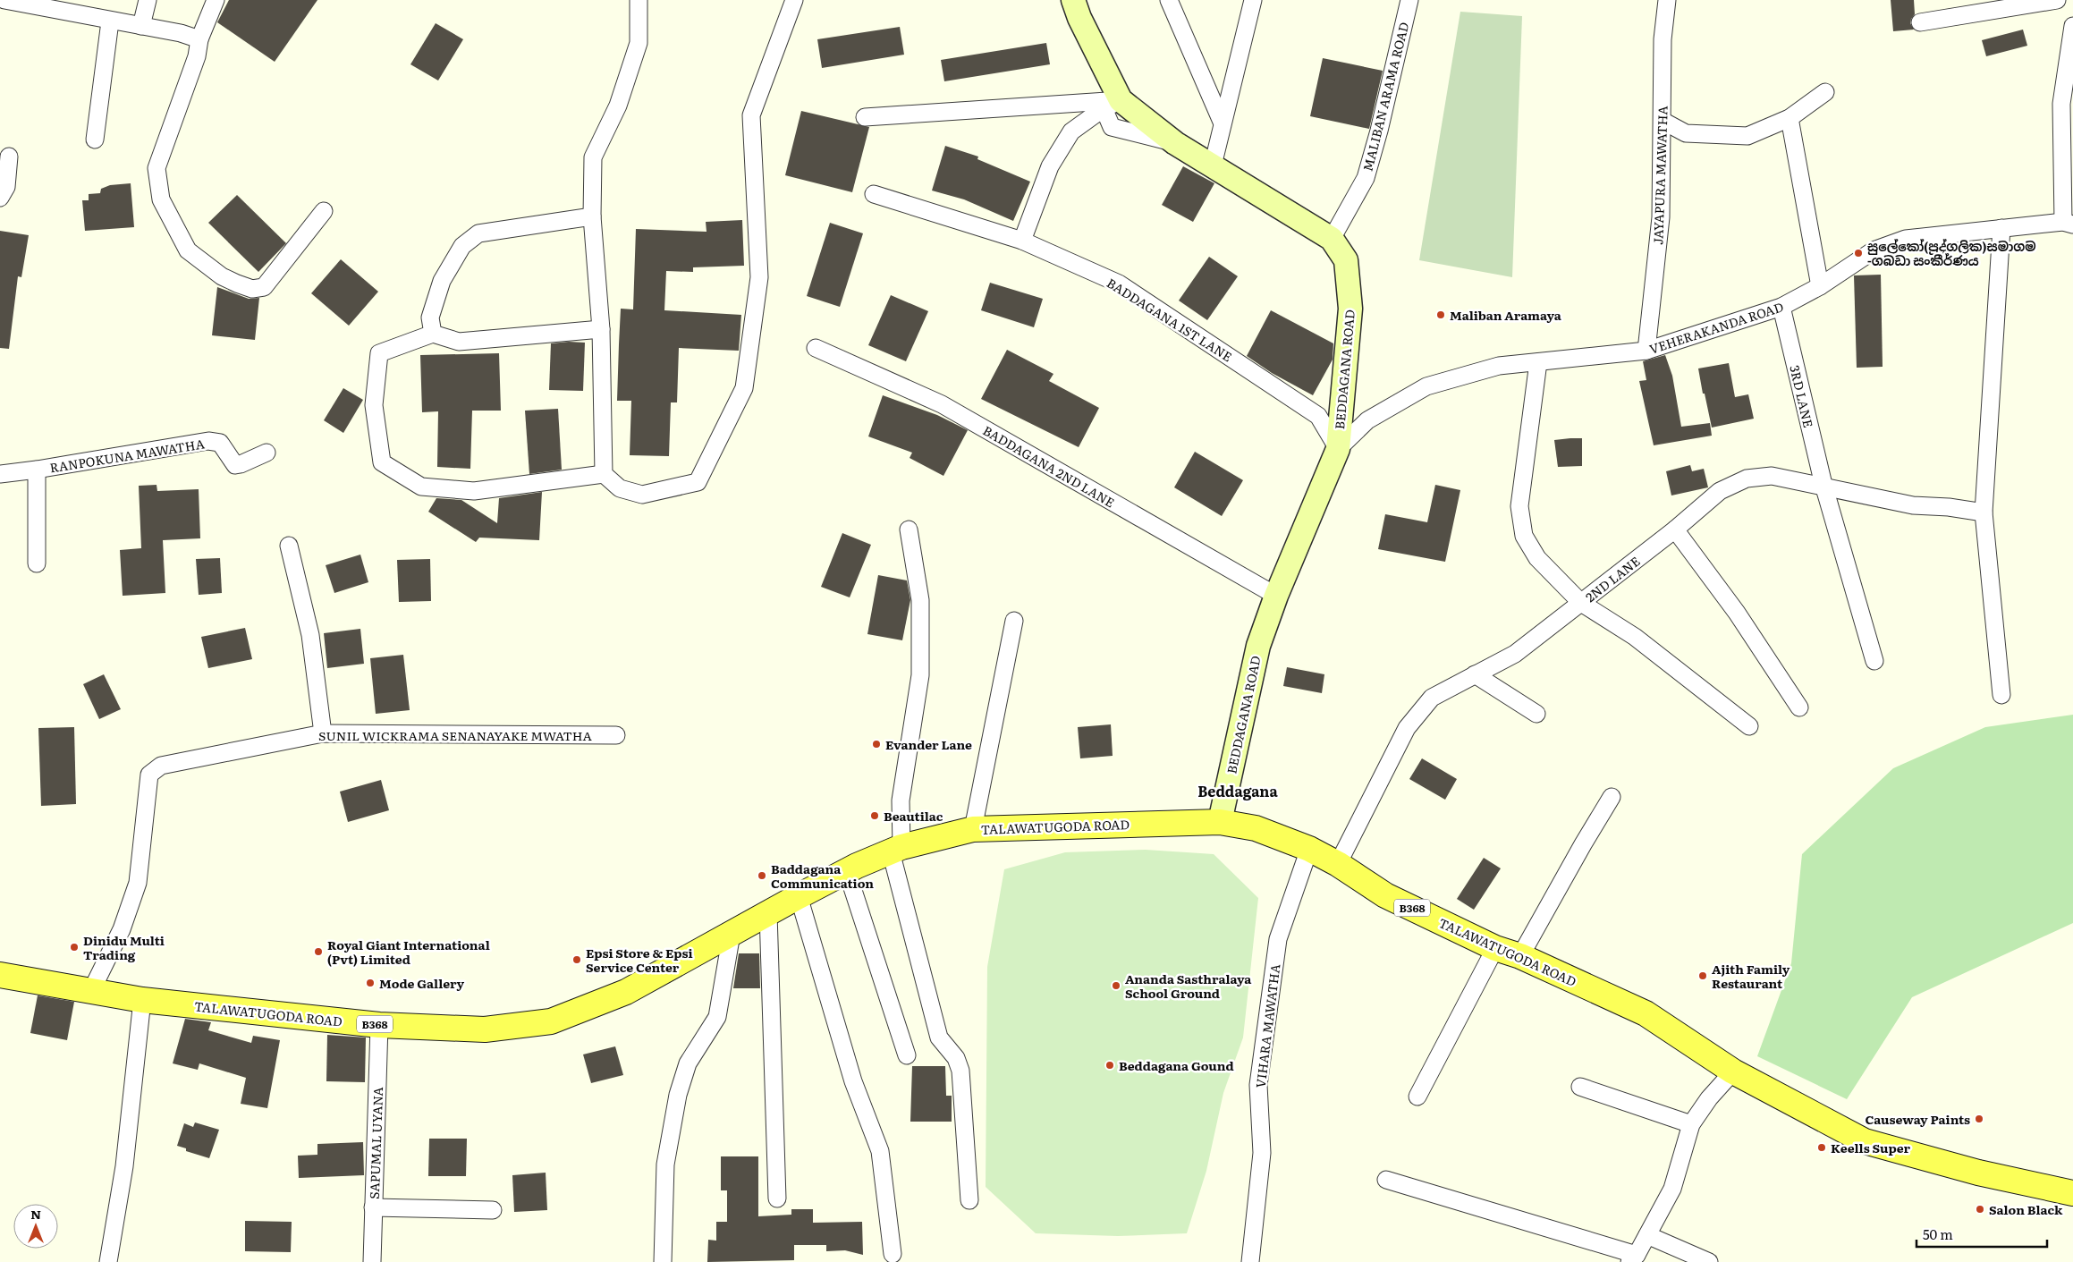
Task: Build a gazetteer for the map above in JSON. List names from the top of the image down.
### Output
{
  "streets": {
    "main road": ["TALAWATUGODA ROAD", "B368"],
    "street": [
      "MALIBAN ARAMA ROAD",
      "JAYAPURA MAWATHA",
      "BADDAGANA 1ST LANE",
      "VEHERAKANDA ROAD",
      "BEDDAGANA ROAD",
      "3RD LANE",
      "RANPOKUNA MAWATHA",
      "BADDAGANA 2ND LANE",
      "2ND LANE",
      "SUNIL WICKRAMA SENANAYAKE MWATHA",
      "VIHARA MAWATHA",
      "SAPUMAL UYANA"
    ]
  },
  "crossings": [
    ["MALIBAN ARAMA ROAD", "BEDDAGANA ROAD"],
    ["JAYAPURA MAWATHA", "VEHERAKANDA ROAD"],
    ["BADDAGANA 1ST LANE", "VEHERAKANDA ROAD"],
    ["BADDAGANA 1ST LANE", "BEDDAGANA ROAD"],
    ["VEHERAKANDA ROAD", "BEDDAGANA ROAD"],
    ["VEHERAKANDA ROAD", "3RD LANE"],
    ["BEDDAGANA ROAD", "BADDAGANA 2ND LANE"],
    ["BEDDAGANA ROAD", "TALAWATUGODA ROAD"],
    ["3RD LANE", "2ND LANE"],
    ["2ND LANE", "TALAWATUGODA ROAD"],
    ["SUNIL WICKRAMA SENANAYAKE MWATHA", "TALAWATUGODA ROAD"],
    ["TALAWATUGODA ROAD", "VIHARA MAWATHA"],
    ["TALAWATUGODA ROAD", "SAPUMAL UYANA"]
  ],
  "districts": ["Beddagana"],
  "places": [
    "සුලේකෝ(පුද්ගලික)සමාගම -ගබඩා සංකීර්ණය",
    "Maliban Aramaya",
    "Evander Lane",
    "Beautilac",
    "Baddagana Communication",
    "Dinidu Multi Trading",
    "Royal Giant International (Pvt) Limited",
    "Epsi Store & Epsi Service Center",
    "Ajith Family Restaurant",
    "Mode Gallery",
    "Ananda Sasthralaya School Ground",
    "Beddagana Gound",
    "Causeway Paints",
    "Keells Super",
    "Salon Black"
  ],
  "scale_bar": "50 m",
  "north": "top"
}
